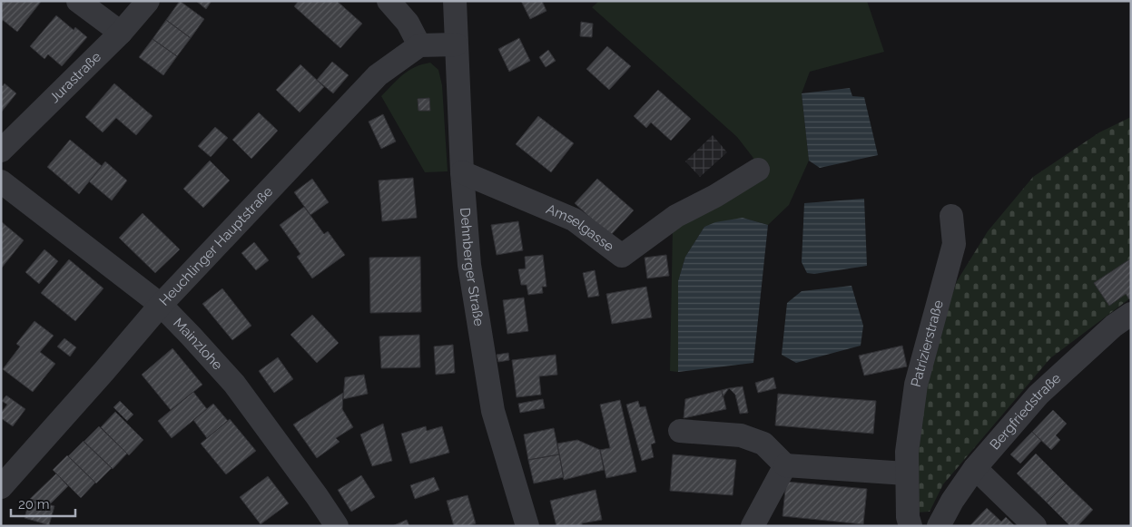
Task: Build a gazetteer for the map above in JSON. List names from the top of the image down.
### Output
{
  "streets": {
    "street": [
      "Jurastraße",
      "Amselgasse",
      "Heuchlinger Hauptstraße",
      "Dehnberger Straße",
      "Patrizierstraße",
      "Mainzlohe",
      "Bergfriedstraße"
    ]
  },
  "crossings": [
    ["Amselgasse", "Dehnberger Straße"],
    ["Heuchlinger Hauptstraße", "Mainzlohe"]
  ],
  "scale_bar": "20 m"
}
